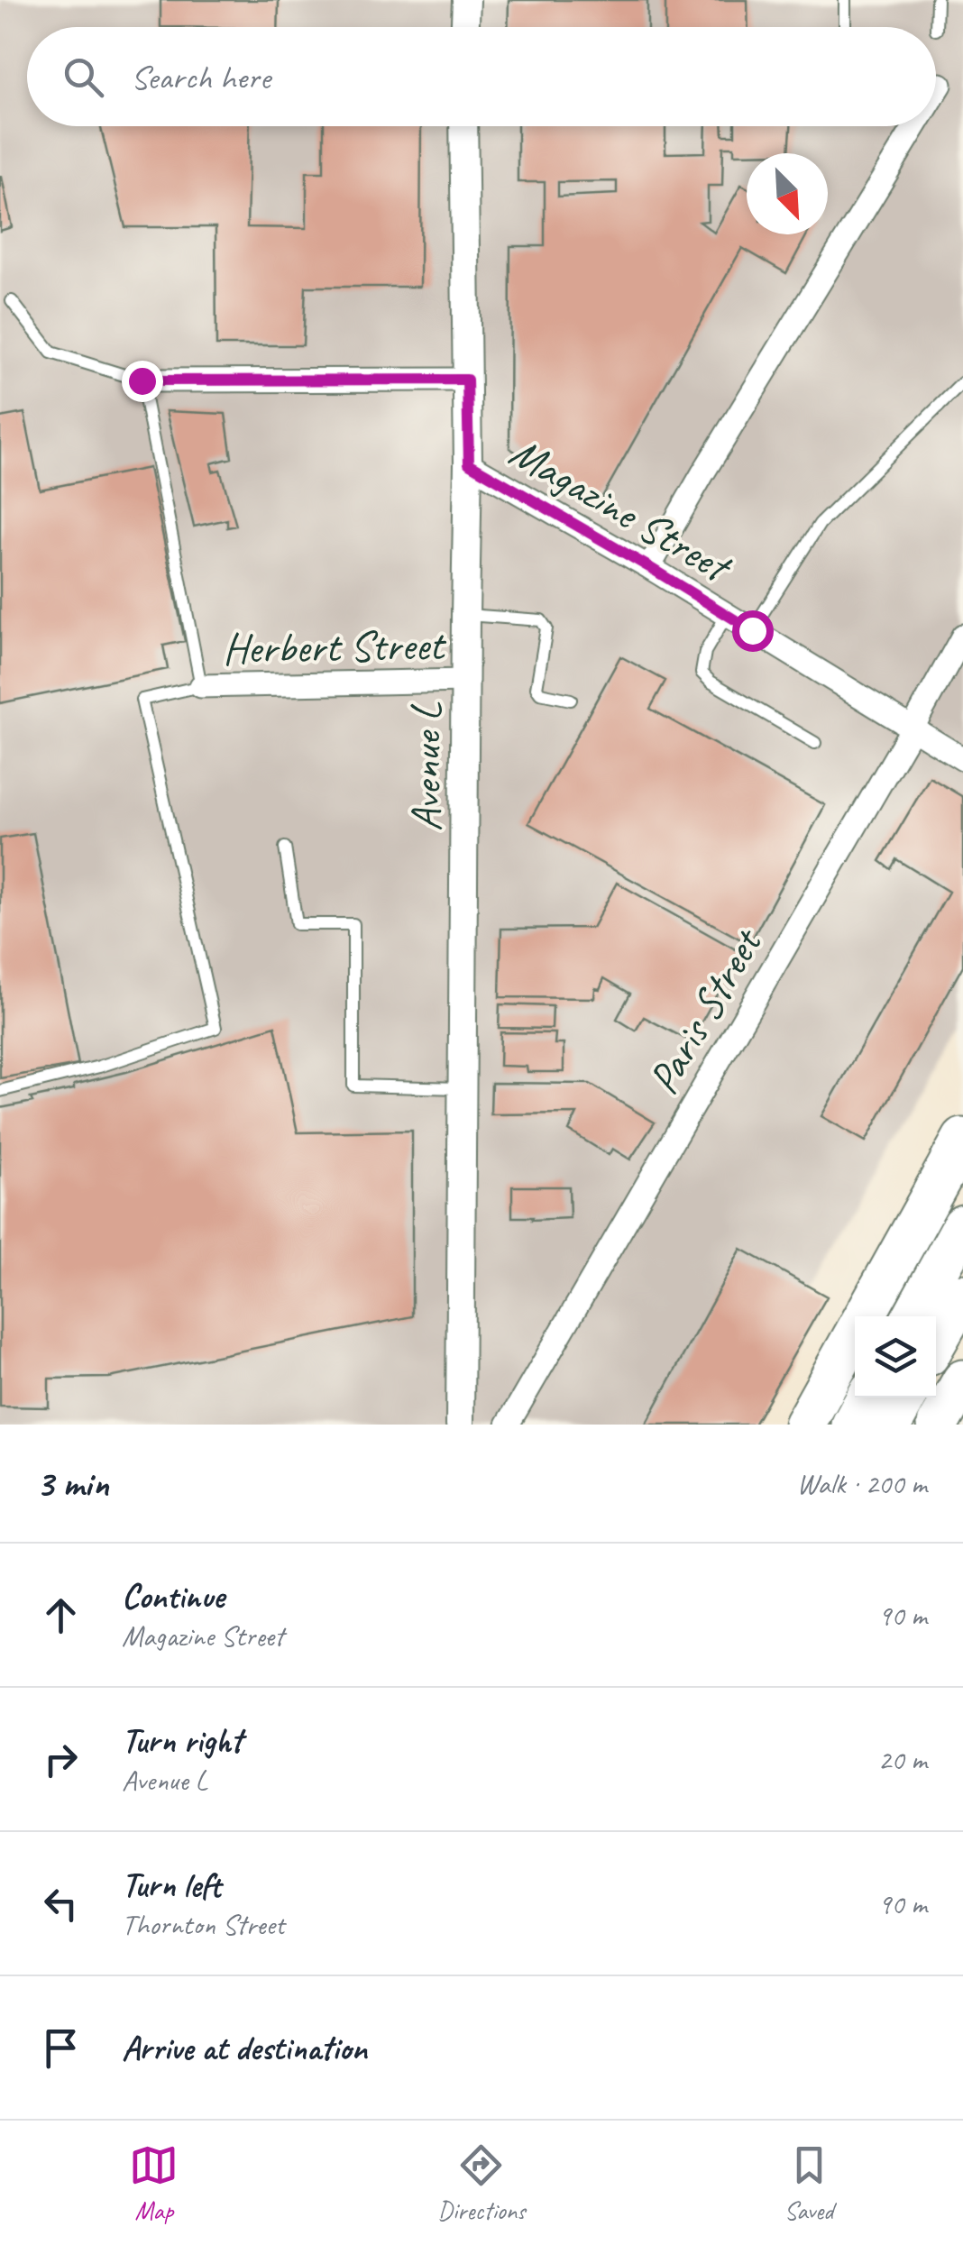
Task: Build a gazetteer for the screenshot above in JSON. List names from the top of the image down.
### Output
{
  "streets": {
    "street": [
      "Magazine Street",
      "Herbert Street",
      "Avenue L",
      "Paris Street"
    ]
  },
  "crossings": [
    ["Magazine Street", "Avenue L"],
    ["Magazine Street", "Paris Street"],
    ["Herbert Street", "Avenue L"]
  ],
  "north": "bottom right",
  "page": {
    "search": "Search here",
    "heading": ["3 min", "Walk · 200 m"],
    "list": [
      ["Continue", "Magazine Street", "90 m"],
      ["Turn right", "Avenue L", "20 m"],
      ["Turn left", "Thornton Street", "90 m"],
      "Arrive at destination"
    ],
    "nav": ["Map", "Directions", "Saved"]
  }
}
